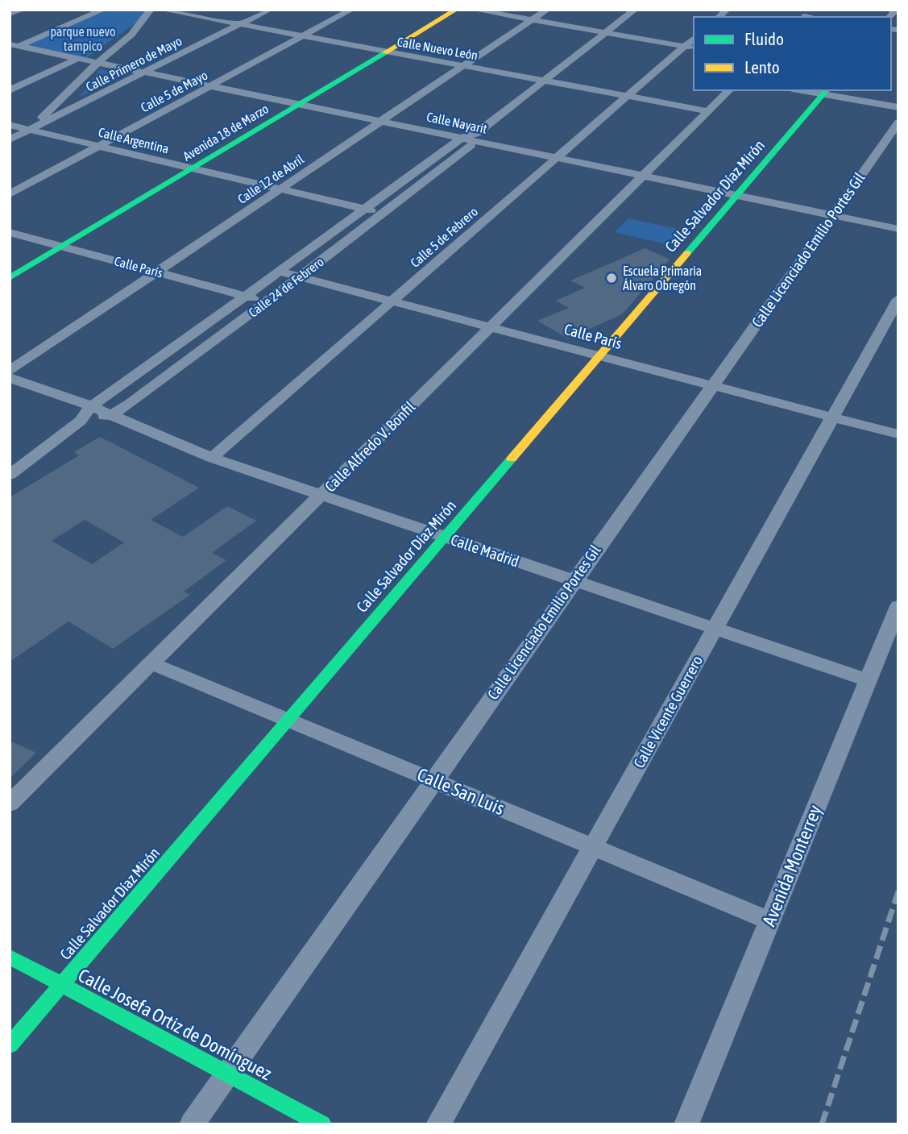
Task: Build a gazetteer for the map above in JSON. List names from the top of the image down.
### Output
{
  "streets": {
    "street": [
      "Calle Nuevo León",
      "Calle Primero de Mayo",
      "Calle 5 de Mayo",
      "Calle Nayarit",
      "Avenida 18 de Marzo",
      "Calle Argentina",
      "Calle 12 de Abril",
      "Calle Salvador Díaz Mirón",
      "Calle 5 de Febrero",
      "Calle Licenciado Emilio Portes Gil",
      "Calle París",
      "Calle 24 de Febrero",
      "Calle Alfredo V. Bonfil",
      "Calle Madrid",
      "Calle Vicente Guerrero",
      "Calle San Luis",
      "Avenida Monterrey",
      "Calle Josefa Ortiz de Domínguez"
    ]
  },
  "crossings": [
    ["Calle Nuevo León", "Calle Primero de Mayo"],
    ["Calle Nuevo León", "Calle 5 de Mayo"],
    ["Calle Nuevo León", "Avenida 18 de Marzo"],
    ["Calle Nuevo León", "Calle 12 de Abril"],
    ["Calle Nuevo León", "Calle 5 de Febrero"],
    ["Calle Nuevo León", "Calle 24 de Febrero"],
    ["Calle Nuevo León", "Calle Alfredo V. Bonfil"],
    ["Calle Primero de Mayo", "Calle Nayarit"],
    ["Calle Primero de Mayo", "Calle Argentina"],
    ["Calle 5 de Mayo", "Calle Nayarit"],
    ["Calle 5 de Mayo", "Calle Argentina"],
    ["Calle Nayarit", "Avenida 18 de Marzo"],
    ["Calle Nayarit", "Calle 12 de Abril"],
    ["Calle Nayarit", "Calle Salvador Díaz Mirón"],
    ["Calle Nayarit", "Calle 5 de Febrero"],
    ["Calle Nayarit", "Calle Licenciado Emilio Portes Gil"],
    ["Calle Nayarit", "Calle 24 de Febrero"],
    ["Calle Nayarit", "Calle Alfredo V. Bonfil"],
    ["Avenida 18 de Marzo", "Calle Argentina"],
    ["Avenida 18 de Marzo", "Calle París"],
    ["Calle Argentina", "Calle 12 de Abril"],
    ["Calle Argentina", "Calle 24 de Febrero"],
    ["Calle 12 de Abril", "Calle París"],
    ["Calle Salvador Díaz Mirón", "Calle París"],
    ["Calle Salvador Díaz Mirón", "Calle Madrid"],
    ["Calle Salvador Díaz Mirón", "Calle San Luis"],
    ["Calle Salvador Díaz Mirón", "Calle Josefa Ortiz de Domínguez"],
    ["Calle 5 de Febrero", "Calle París"],
    ["Calle 5 de Febrero", "Calle Madrid"],
    ["Calle Licenciado Emilio Portes Gil", "Calle París"],
    ["Calle Licenciado Emilio Portes Gil", "Calle Madrid"],
    ["Calle Licenciado Emilio Portes Gil", "Calle San Luis"],
    ["Calle Licenciado Emilio Portes Gil", "Calle Josefa Ortiz de Domínguez"],
    ["Calle París", "Calle 24 de Febrero"],
    ["Calle París", "Calle Alfredo V. Bonfil"],
    ["Calle París", "Calle Vicente Guerrero"],
    ["Calle 24 de Febrero", "Calle Madrid"],
    ["Calle Alfredo V. Bonfil", "Calle Madrid"],
    ["Calle Alfredo V. Bonfil", "Calle San Luis"],
    ["Calle Madrid", "Calle Vicente Guerrero"],
    ["Calle Madrid", "Avenida Monterrey"],
    ["Calle Vicente Guerrero", "Calle San Luis"],
    ["Calle San Luis", "Avenida Monterrey"]
  ],
  "parks": ["parque nuevo tampico"],
  "places": ["Escuela Primaria Álvaro Obregón"],
  "legend": ["Fluido", "Lento"]
}
